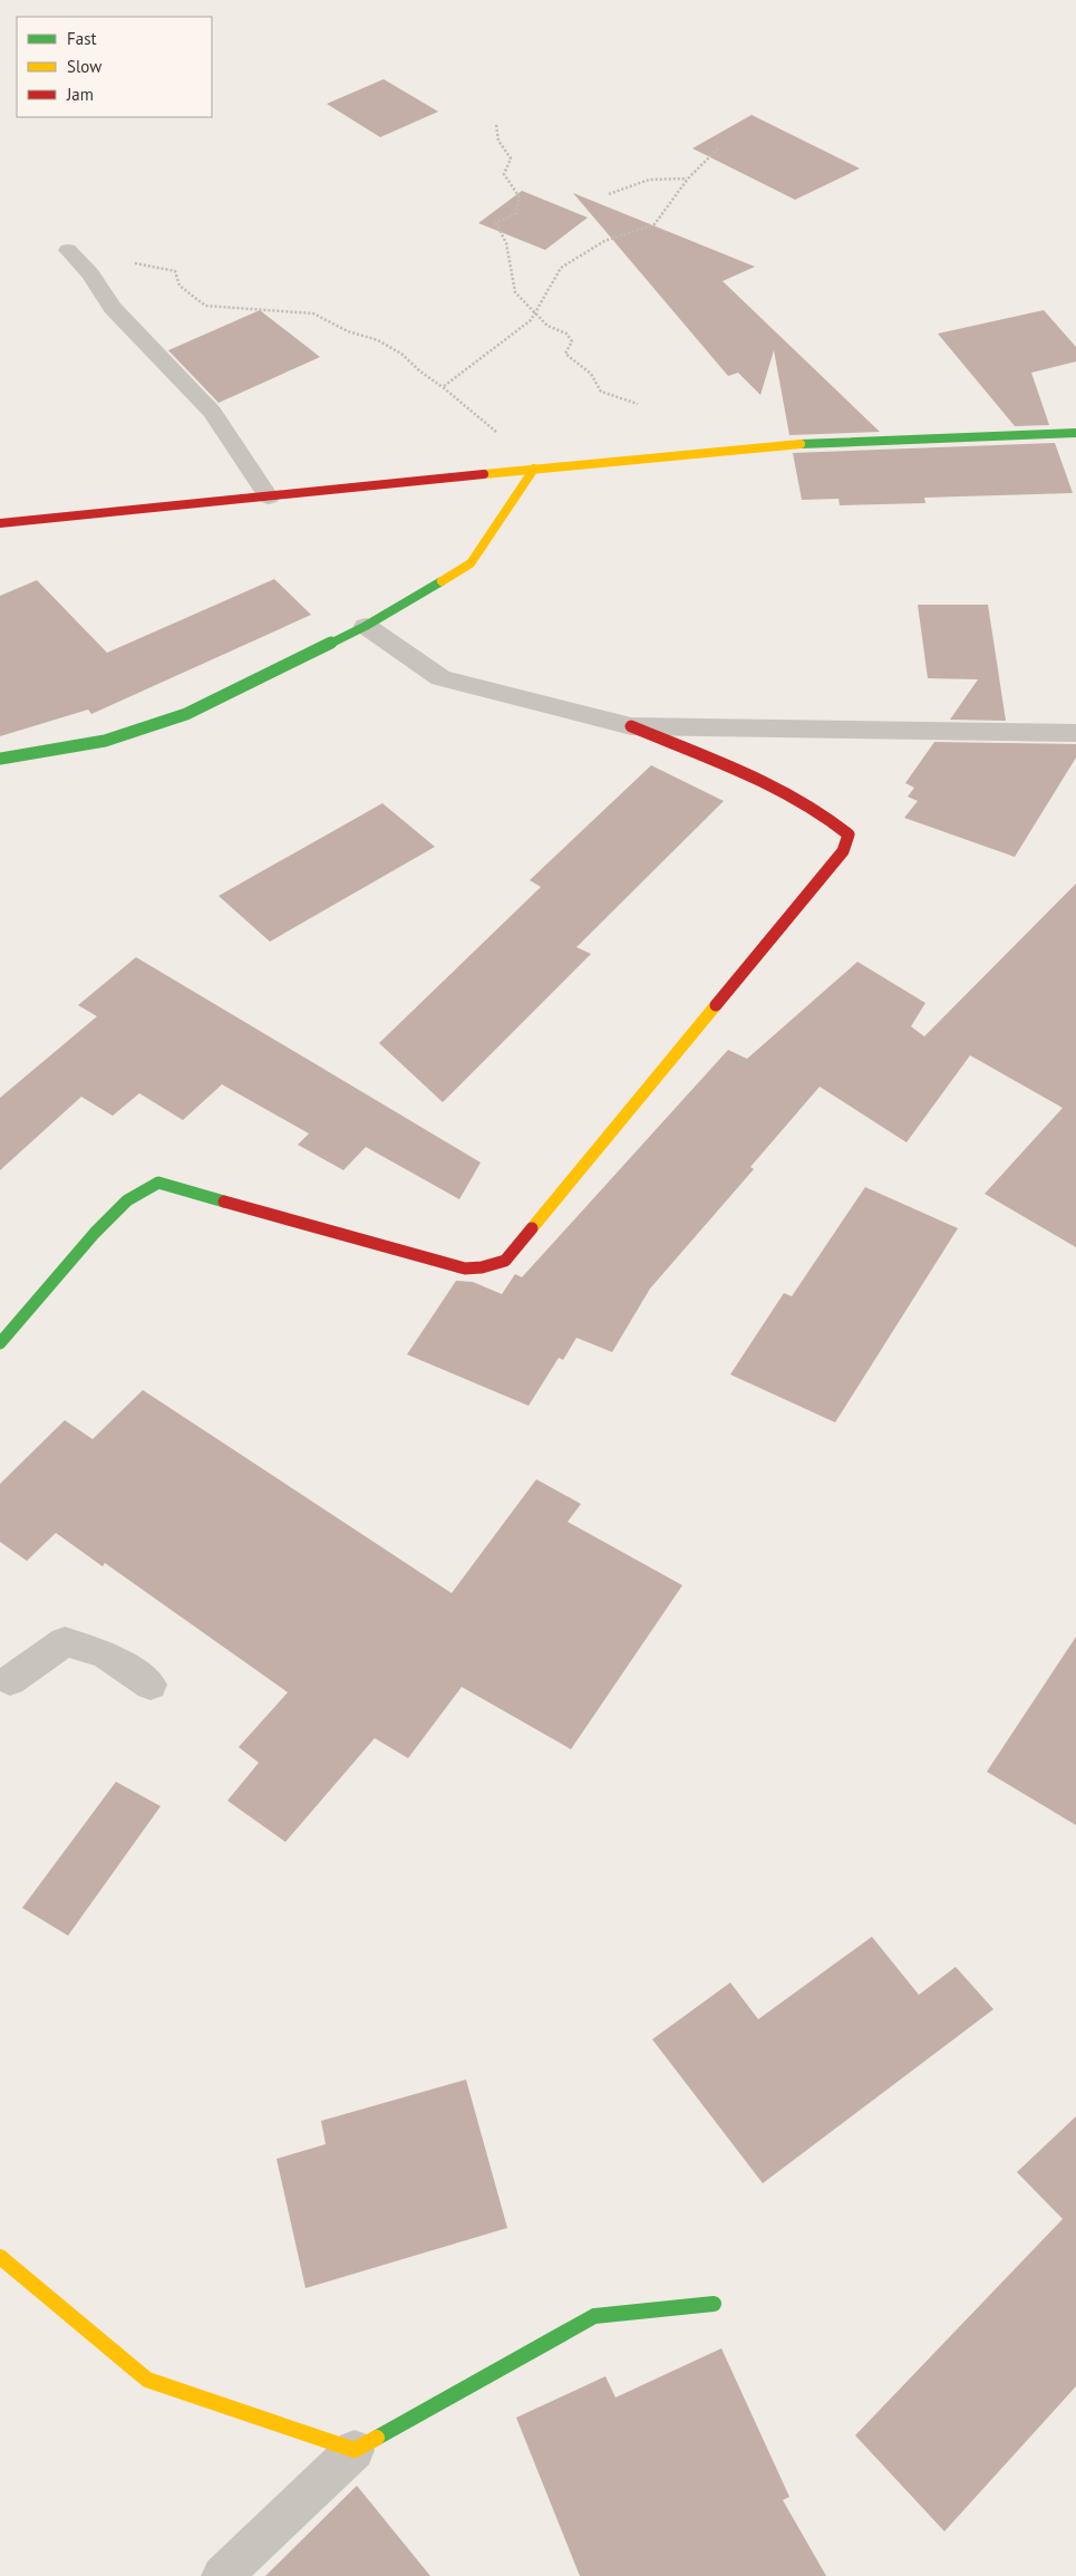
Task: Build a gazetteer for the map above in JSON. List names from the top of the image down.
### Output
{
  "legend": ["Fast", "Slow", "Jam"]
}
